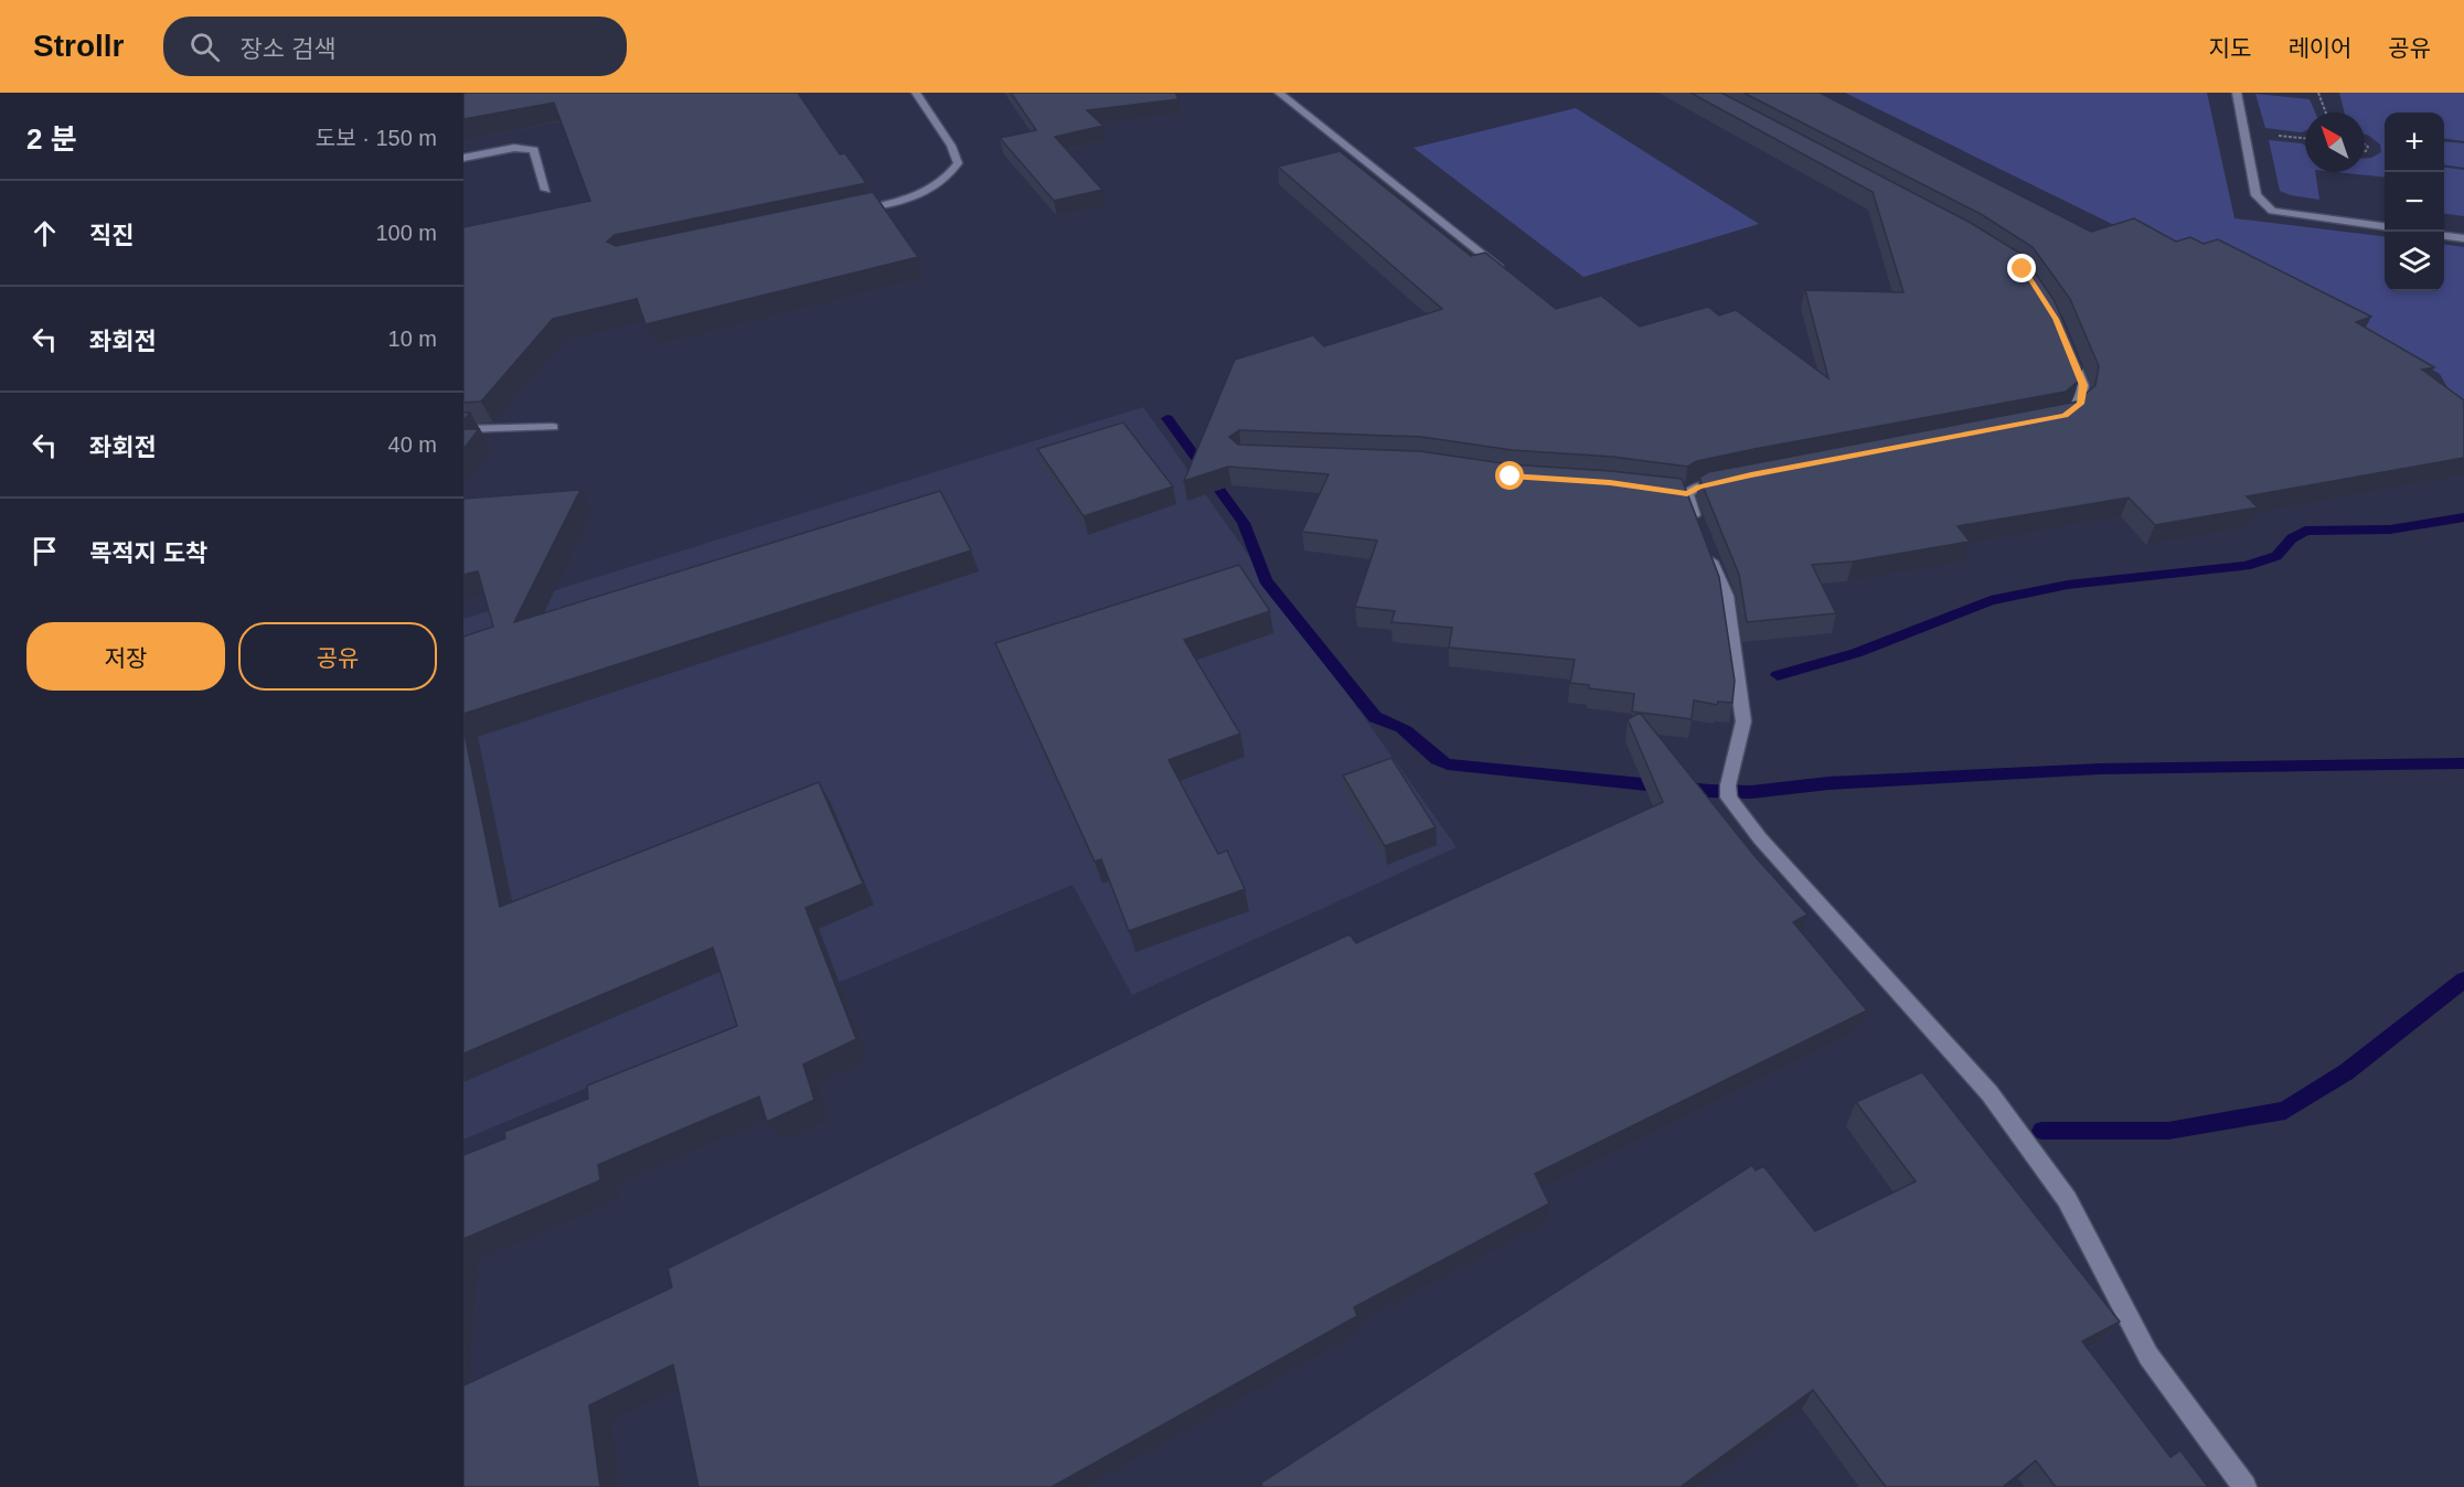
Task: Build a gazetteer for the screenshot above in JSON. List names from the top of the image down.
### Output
{
  "north": "top left",
  "page": {
    "header": "Strollr",
    "search": "장소 검색",
    "nav": ["지도", "레이어", "공유"],
    "heading": ["2 분", "도보 · 150 m"],
    "map_buttons": ["+", "−"],
    "list": [
      ["직진", "100 m"],
      ["좌회전", "10 m"],
      ["좌회전", "40 m"],
      "목적지 도착"
    ],
    "buttons": ["저장", "공유"]
  }
}
